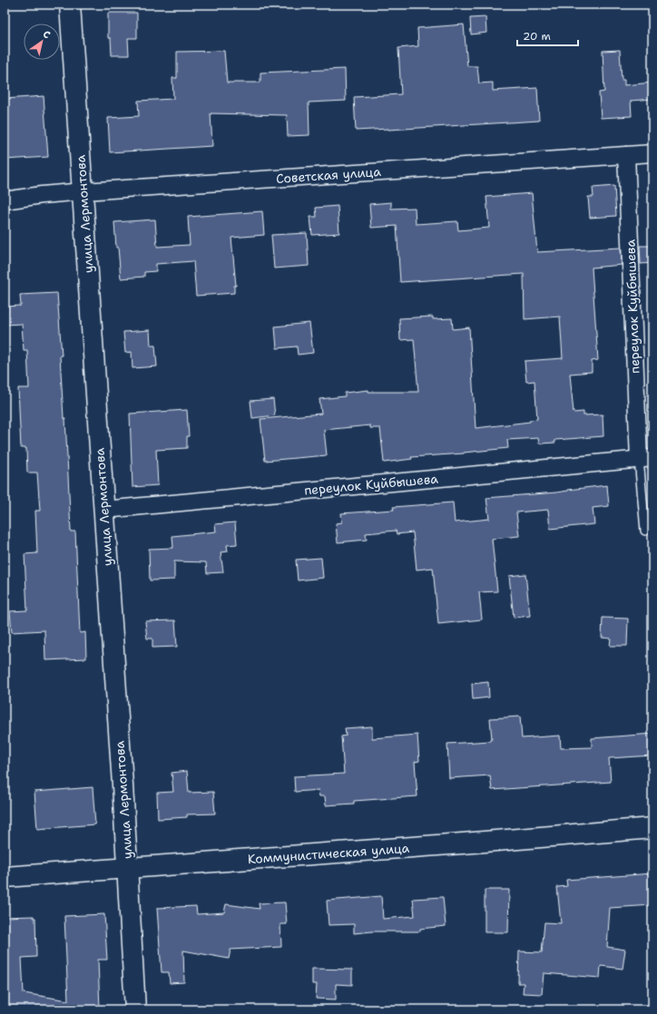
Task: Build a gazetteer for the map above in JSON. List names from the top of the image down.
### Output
{
  "streets": {
    "main road": ["улица Лермонтова", "Коммунистическая улица"],
    "street": ["Советская улица", "переулок Куйбышева"]
  },
  "crossings": [
    ["Советская улица", "улица Лермонтова"],
    ["Советская улица", "переулок Куйбышева"],
    ["улица Лермонтова", "переулок Куйбышева"],
    ["улица Лермонтова", "Коммунистическая улица"]
  ],
  "scale_bar": "20 m",
  "north": "top right"
}
